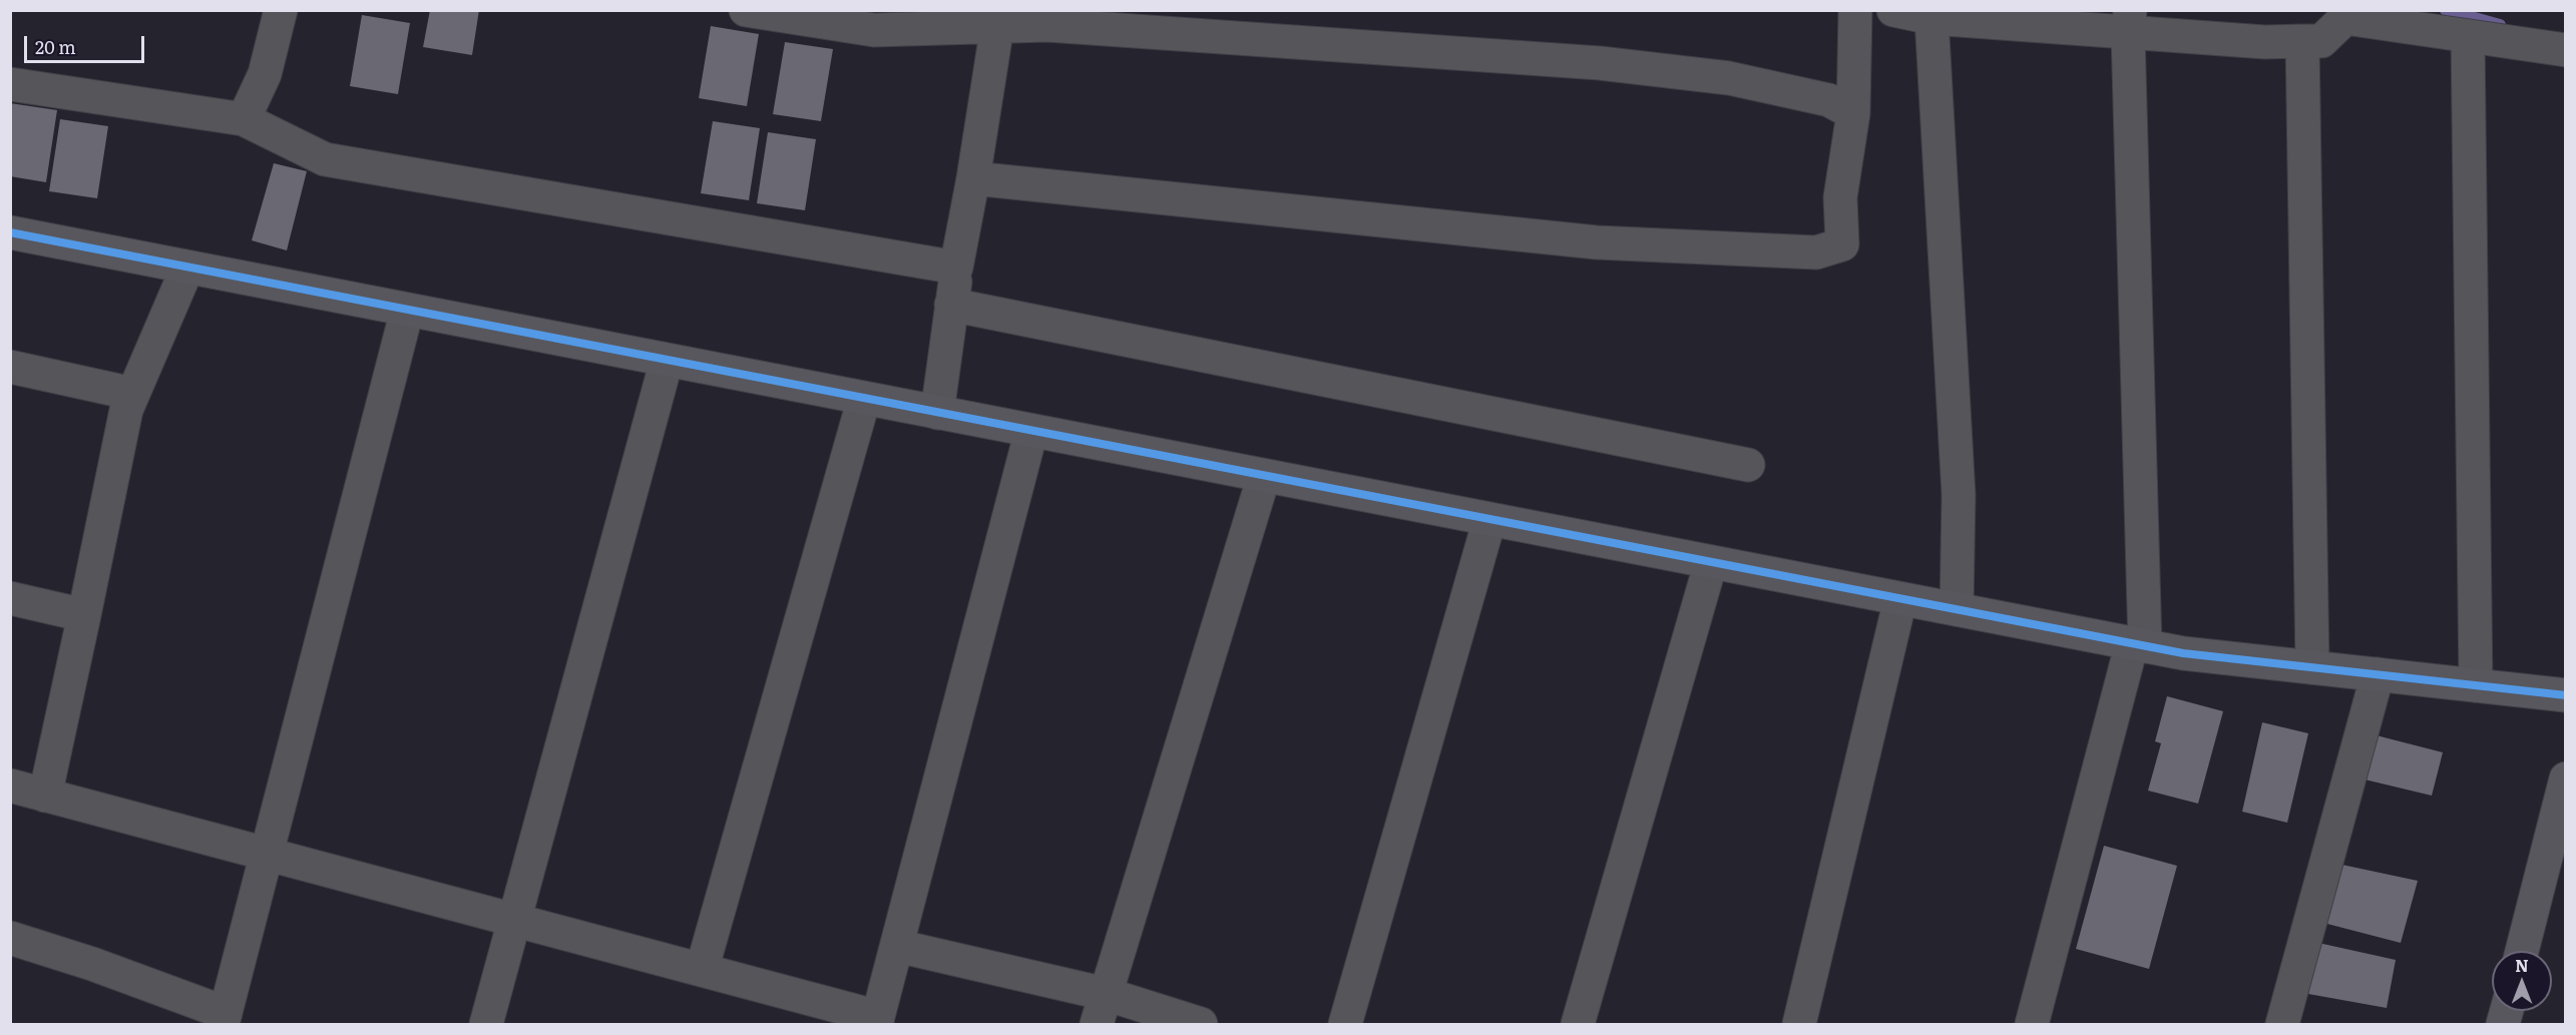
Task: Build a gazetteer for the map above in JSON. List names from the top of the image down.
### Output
{
  "scale_bar": "20 m",
  "north": "top"
}
